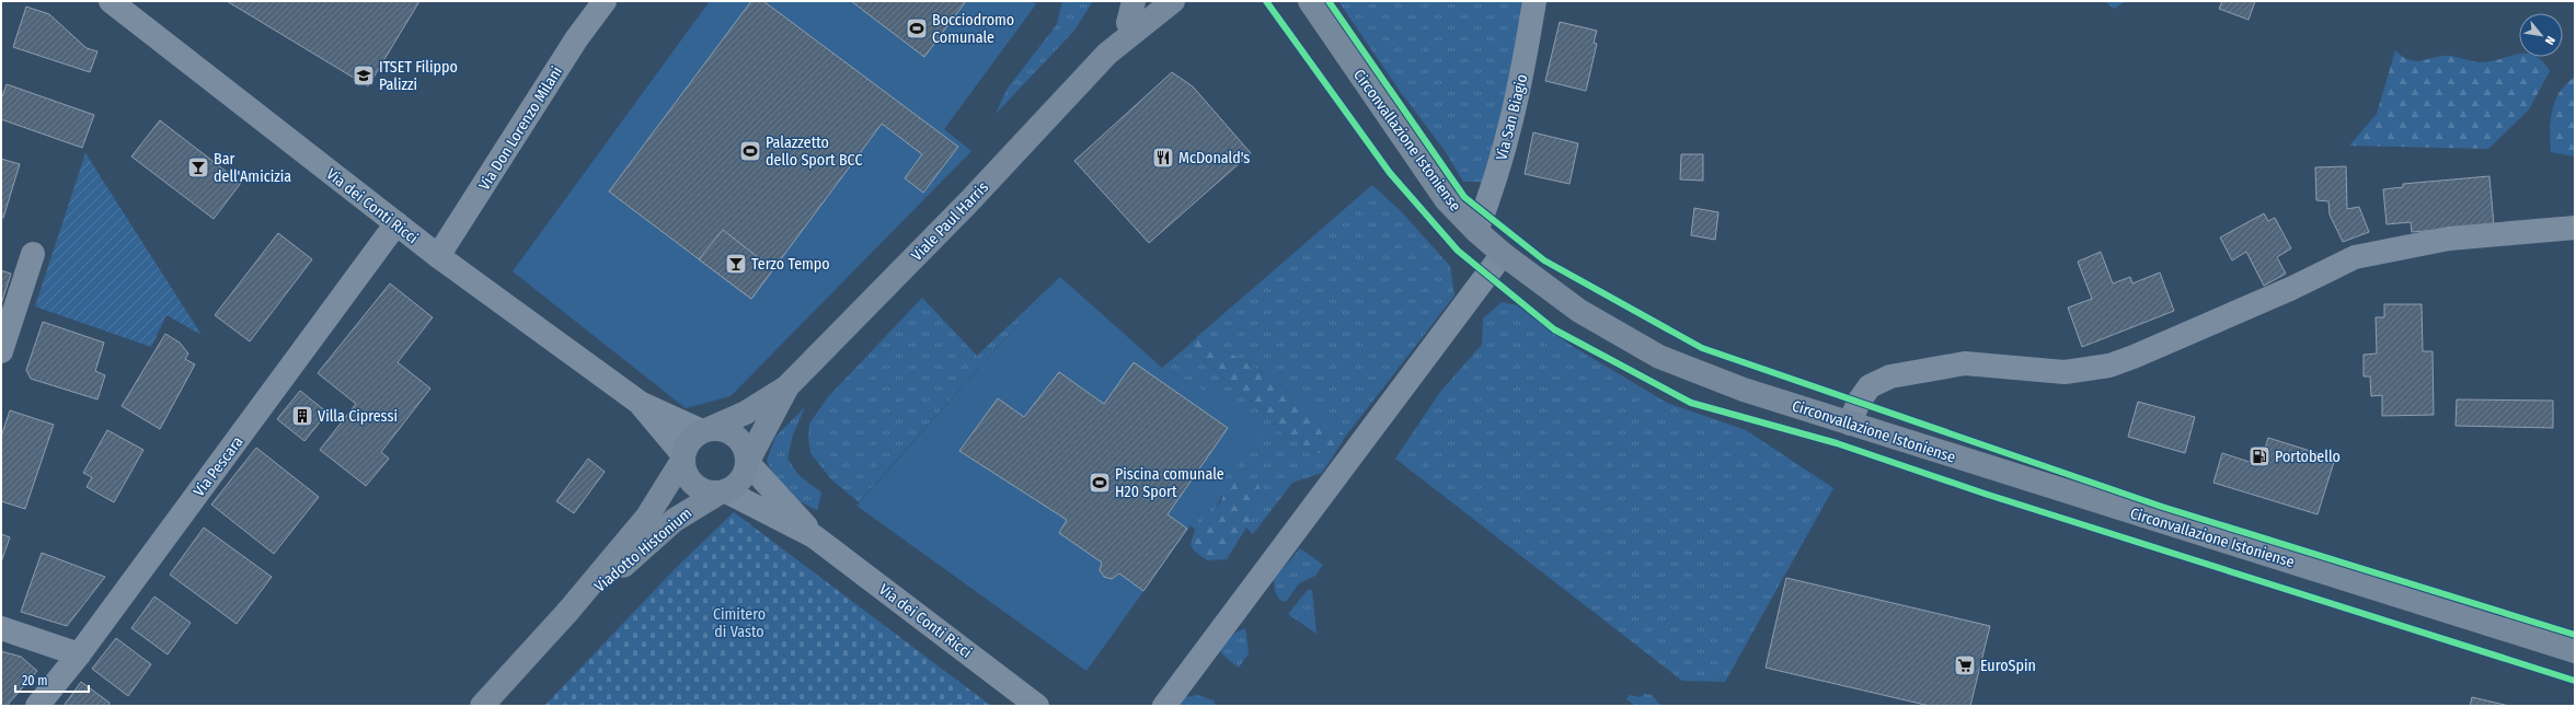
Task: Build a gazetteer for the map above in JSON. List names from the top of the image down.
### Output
{
  "streets": {
    "main road": ["Circonvallazione Istoniense", "Viale Paul Harris", "Viadotto Histonium"],
    "street": [
      "Via San Biagio",
      "Via Don Lorenzo Milani",
      "Via dei Conti Ricci",
      "Via Pescara"
    ]
  },
  "crossings": [
    ["Via San Biagio", "Circonvallazione Istoniense"],
    ["Via Don Lorenzo Milani", "Via dei Conti Ricci"],
    ["Via dei Conti Ricci", "Viale Paul Harris"],
    ["Via dei Conti Ricci", "Via Pescara"],
    ["Via dei Conti Ricci", "Viadotto Histonium"],
    ["Viale Paul Harris", "Viadotto Histonium"]
  ],
  "parks": ["Cimitero di Vasto"],
  "places": {
    "sports": ["Bocciodromo Comunale", "Palazzetto dello Sport BCC", "Piscina comunale H20 Sport"],
    "school or university": ["ITSET Filippo Palizzi"],
    "restaurant": ["McDonald's"],
    "bar": ["Bar dell'Amicizia", "Terzo Tempo"],
    "building": ["Villa Cipressi"],
    "fuel station": ["Portobello"],
    "supermarket": ["EuroSpin"]
  },
  "scale_bar": "20 m",
  "north": "bottom right"
}
